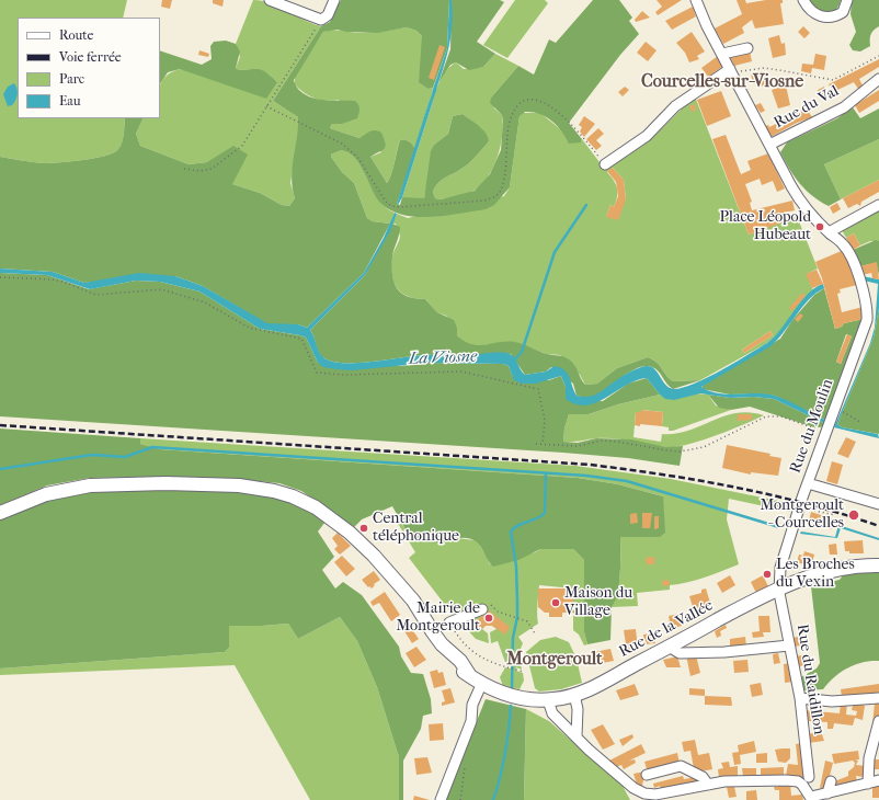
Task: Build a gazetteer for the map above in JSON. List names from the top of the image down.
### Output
{
  "streets": {
    "main road": ["Rue de la Vallée"],
    "street": ["Rue du Val", "Rue du Moulin", "Rue du Raidillon"]
  },
  "crossings": [
    ["Rue du Val", "Rue du Moulin"],
    ["Rue du Moulin", "Rue de la Vallée"],
    ["Rue du Moulin", "Rue du Raidillon"],
    ["Rue de la Vallée", "Rue du Raidillon"]
  ],
  "districts": ["Courcelles-sur-Viosne", "Montgeroult"],
  "water": ["La Viosne"],
  "places": [
    "Place Léopold Hubeaut",
    "Montgeroult - Courcelles",
    "Central téléphonique",
    "Les Broches du Vexin",
    "Maison du Village",
    "Mairie de Montgeroult"
  ],
  "legend": [
    "Route",
    "Voie ferrée",
    "Parc",
    "Eau"
  ]
}
